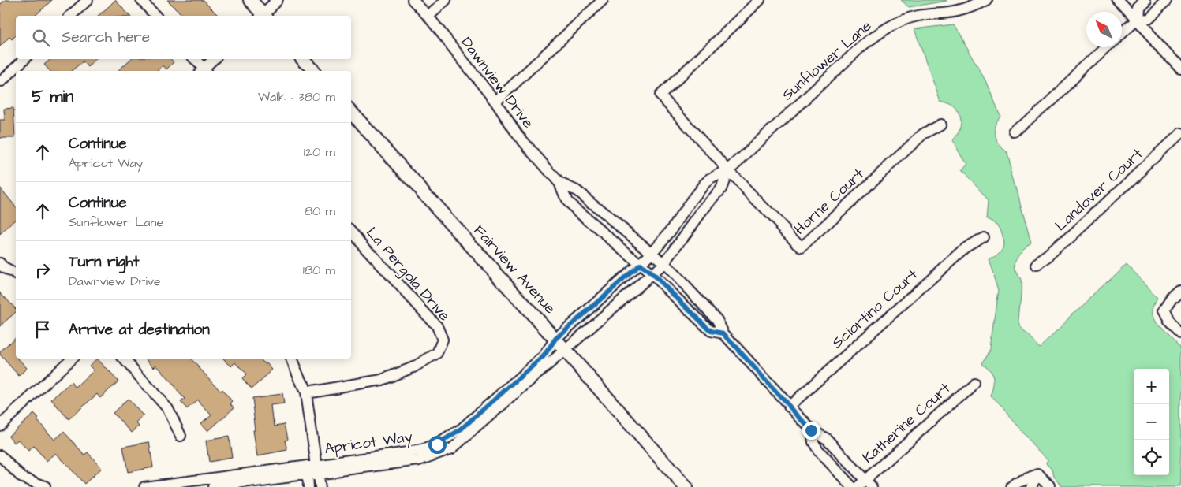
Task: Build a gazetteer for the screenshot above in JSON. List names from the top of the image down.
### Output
{
  "streets": {
    "street": [
      "Sunflower Lane",
      "Dawnview Drive",
      "Landover Court",
      "Horne Court",
      "Fairview Avenue",
      "La Pergola Drive",
      "Sciortino Court",
      "Katherine Court",
      "Apricot Way"
    ]
  },
  "crossings": [
    ["Sunflower Lane", "Dawnview Drive"],
    ["Sunflower Lane", "Horne Court"],
    ["Sunflower Lane", "Fairview Avenue"],
    ["Sunflower Lane", "Apricot Way"],
    ["Dawnview Drive", "Sciortino Court"],
    ["Dawnview Drive", "Katherine Court"],
    ["Fairview Avenue", "Apricot Way"]
  ],
  "north": "top left",
  "page": {
    "search": "Search here",
    "heading": ["5 min", "Walk · 380 m"],
    "list": [
      ["Continue", "Apricot Way", "120 m"],
      ["Continue", "Sunflower Lane", "80 m"],
      ["Turn right", "Dawnview Drive", "180 m"],
      "Arrive at destination"
    ],
    "map_buttons": ["+", "−"]
  }
}
